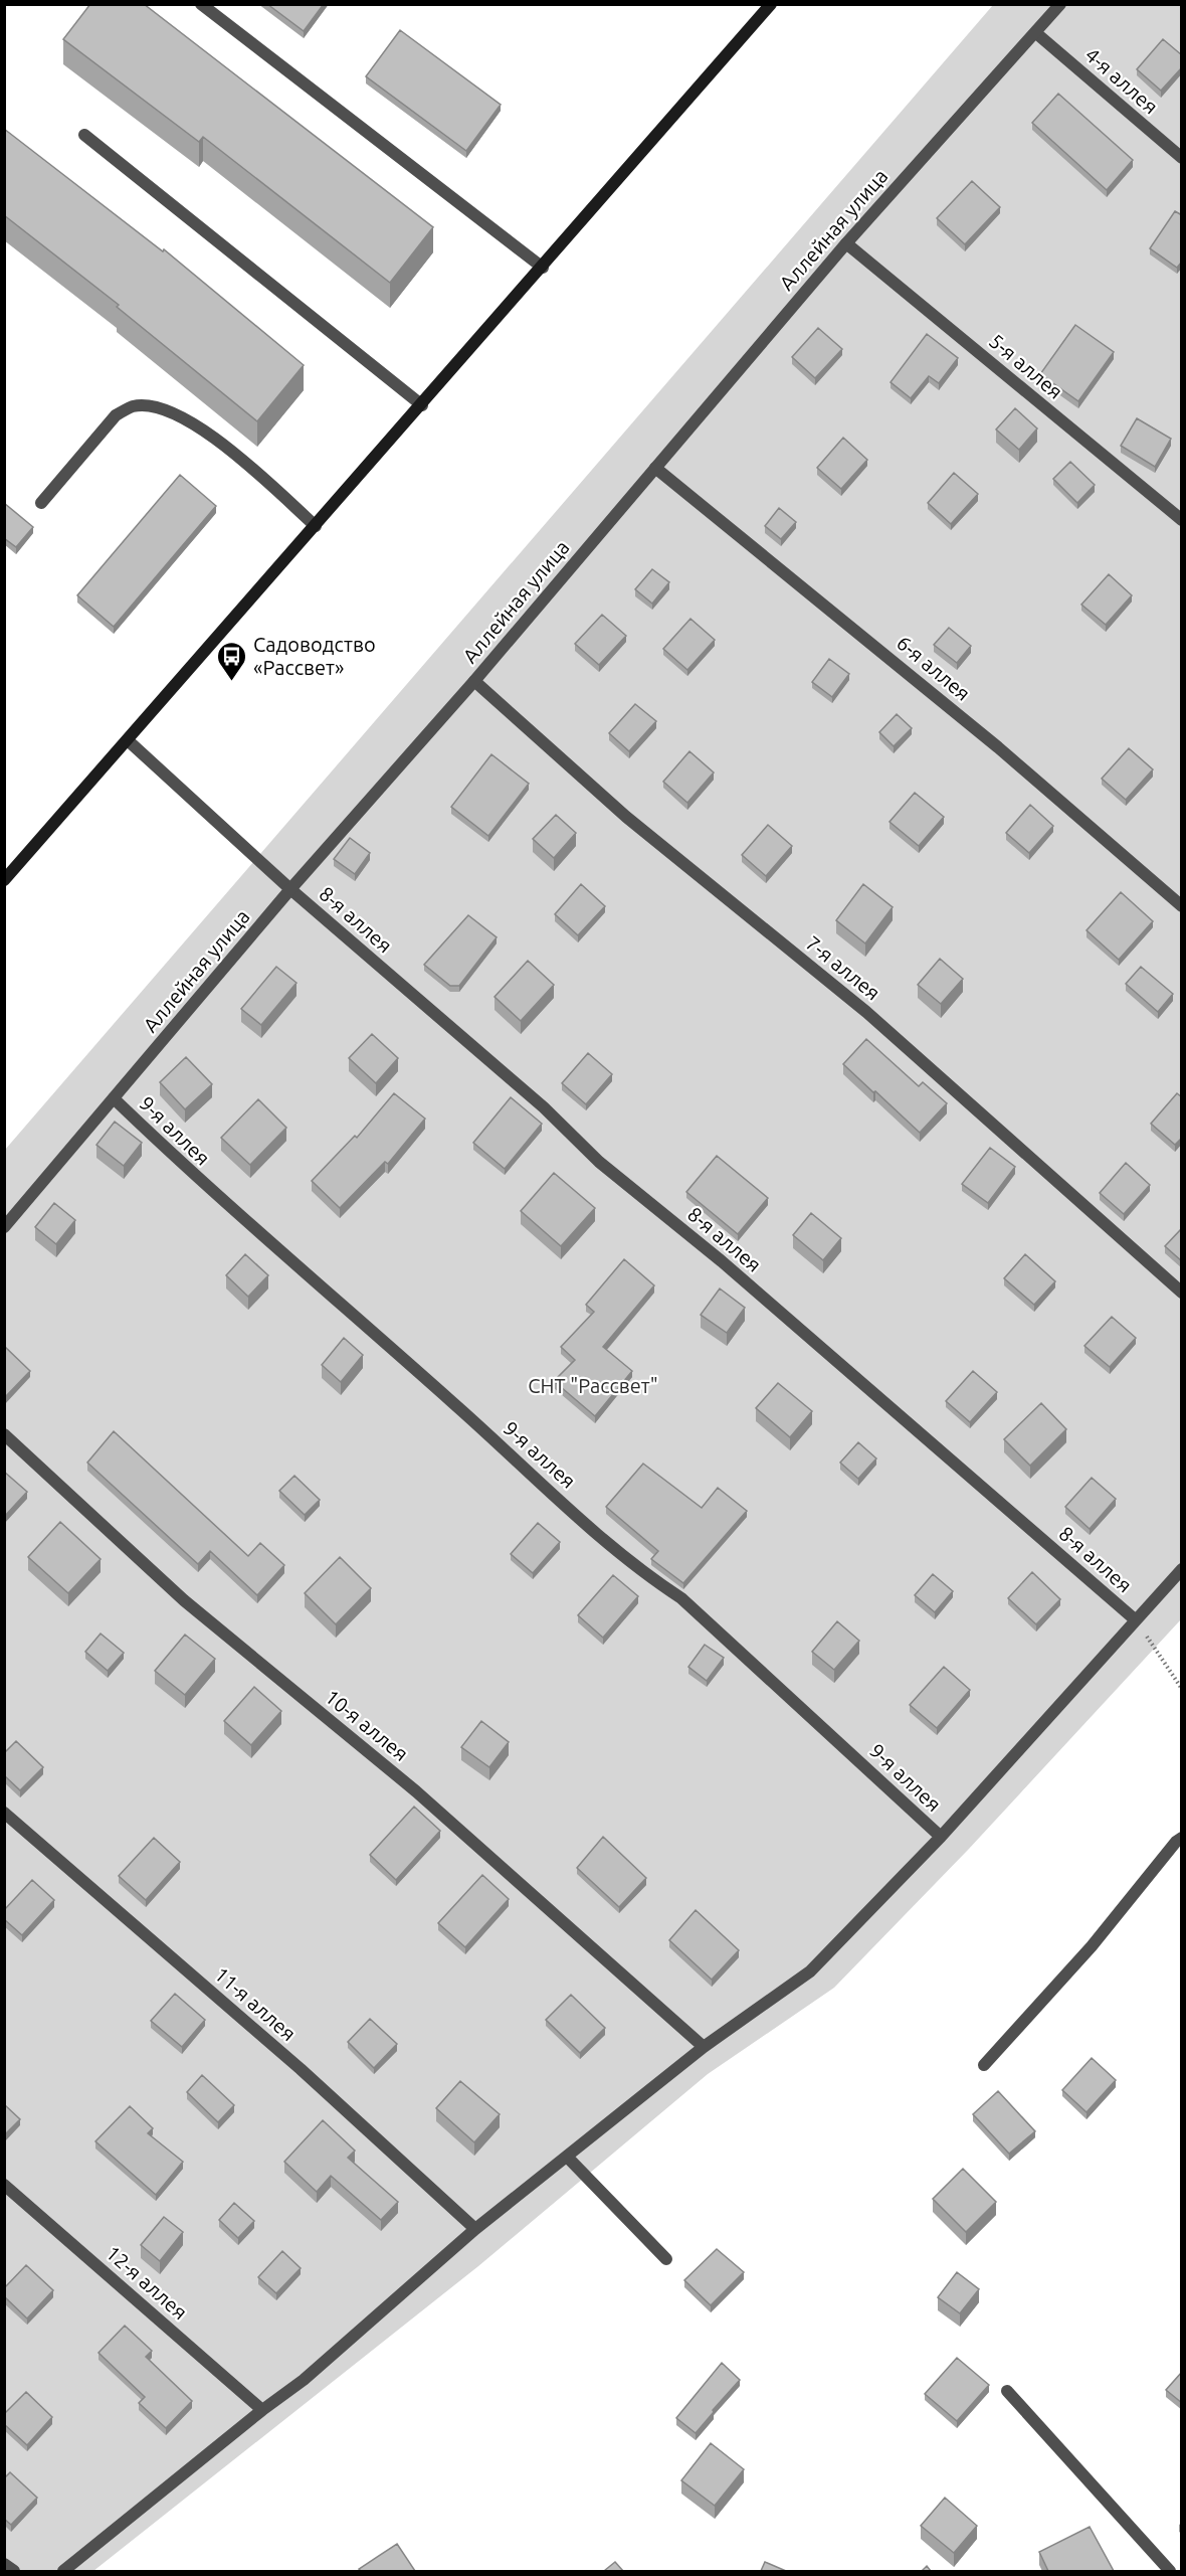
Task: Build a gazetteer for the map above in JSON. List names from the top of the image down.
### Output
{
  "streets": {
    "street": [
      "4-я аллея",
      "Аллейная улица",
      "5-я аллея",
      "6-я аллея",
      "8-я аллея",
      "7-я аллея",
      "9-я аллея",
      "10-я аллея",
      "11-я аллея",
      "12-я аллея"
    ]
  },
  "crossings": [
    ["4-я аллея", "Аллейная улица"],
    ["Аллейная улица", "5-я аллея"],
    ["Аллейная улица", "6-я аллея"],
    ["Аллейная улица", "8-я аллея"],
    ["Аллейная улица", "7-я аллея"],
    ["Аллейная улица", "9-я аллея"]
  ],
  "parks": ["СНТ \"Рассвет\""],
  "places": {
    "bus stop": ["Садоводство «Рассвет»"]
  }
}
